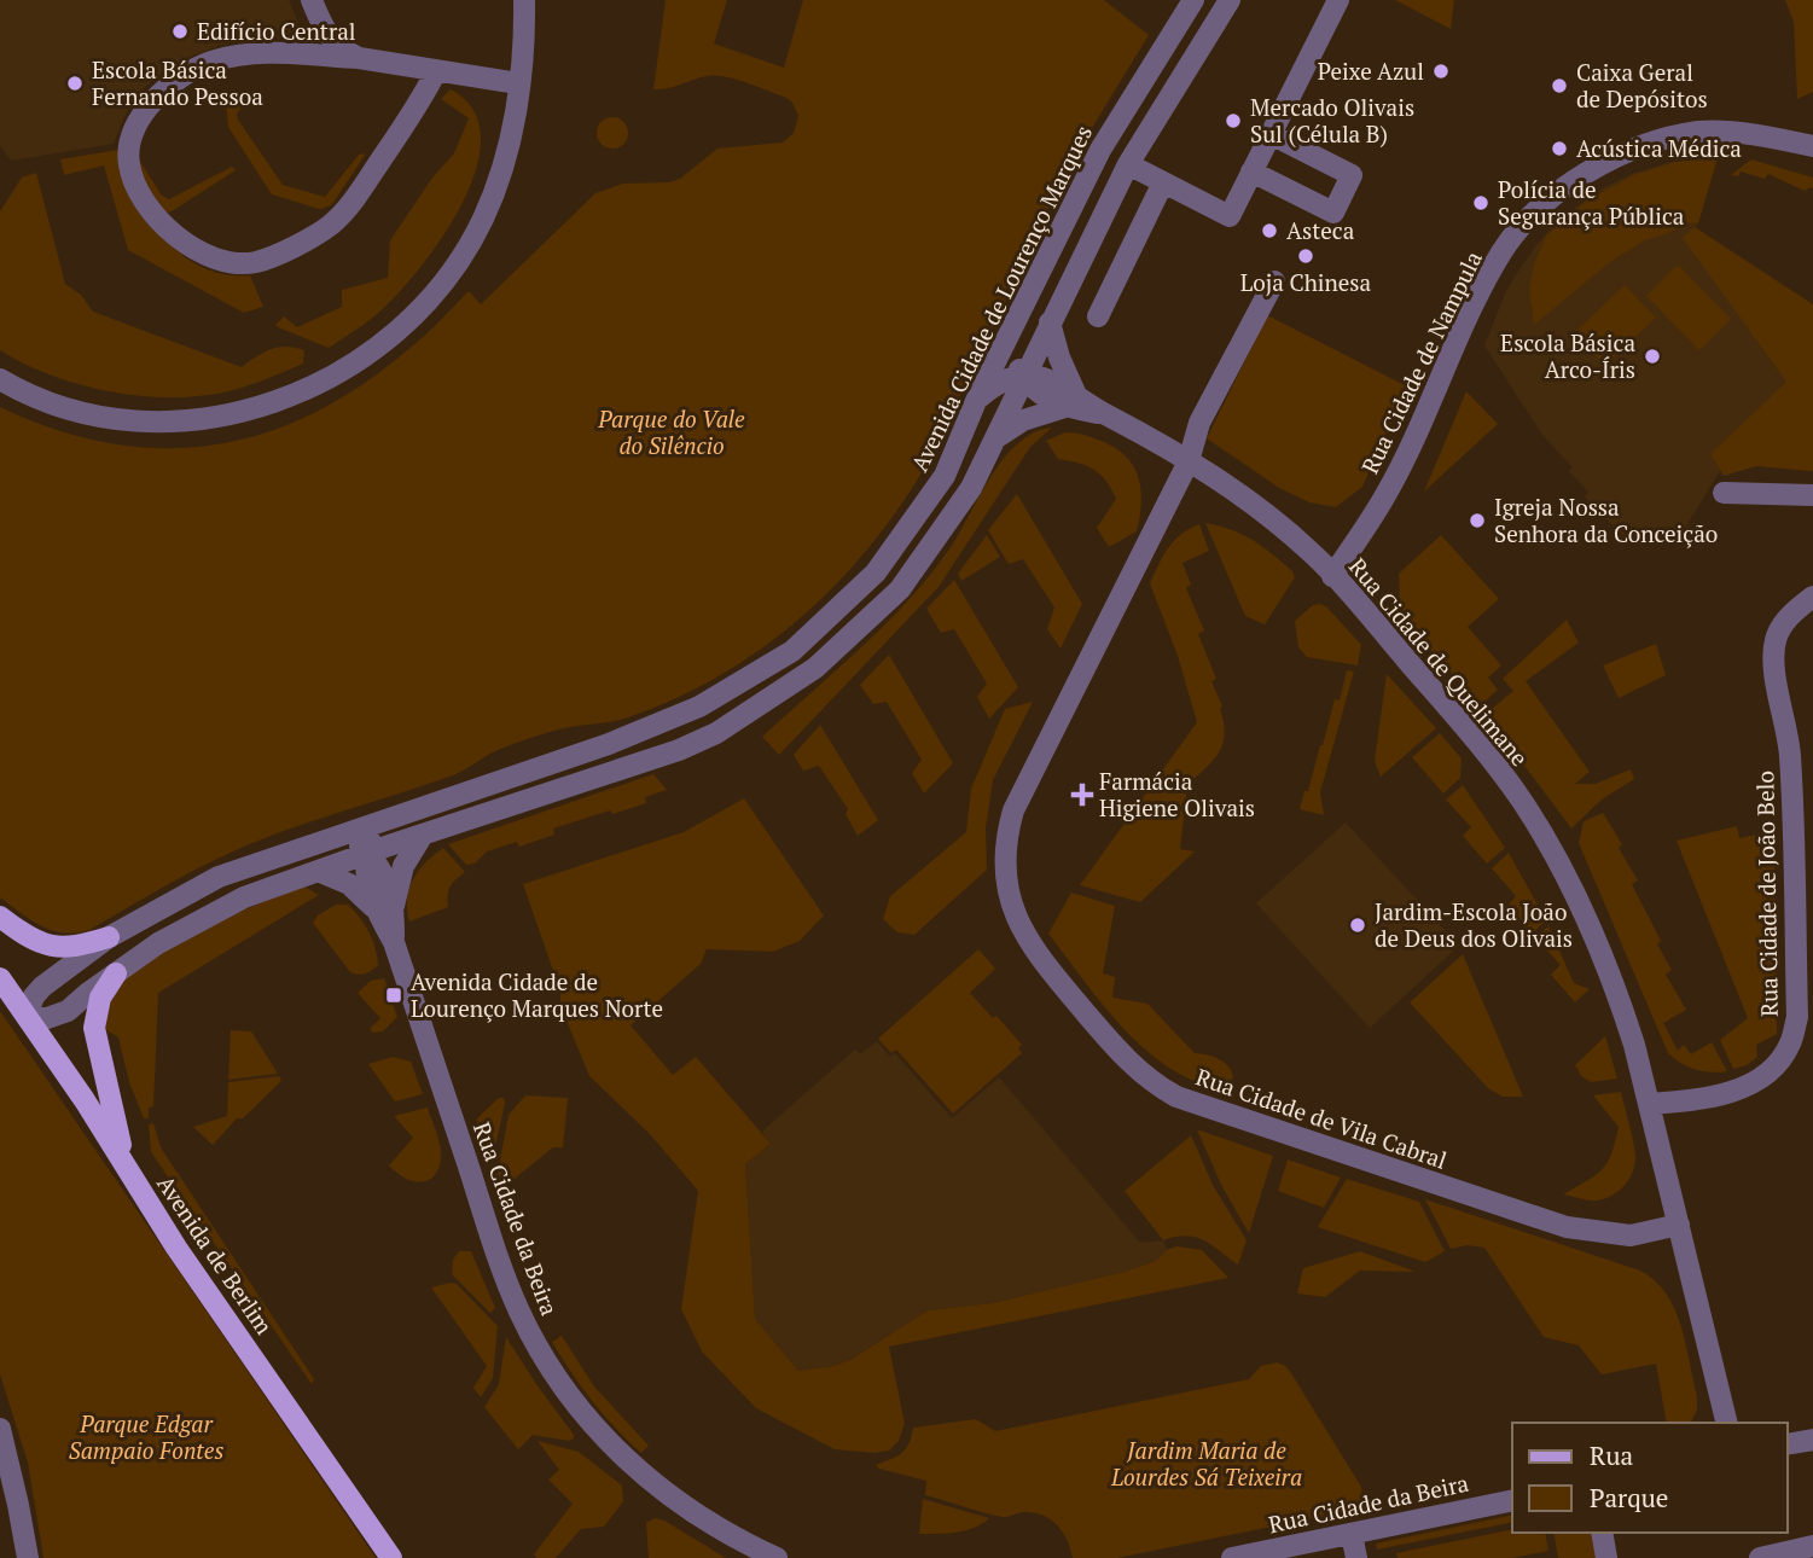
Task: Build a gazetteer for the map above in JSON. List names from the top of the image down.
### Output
{
  "streets": {
    "main road": ["Avenida de Berlim"],
    "street": [
      "Avenida Cidade de Lourenço Marques",
      "Rua Cidade de Nampula",
      "Rua Cidade de Quelimane",
      "Rua Cidade de João Belo",
      "Rua Cidade de Vila Cabral",
      "Rua Cidade da Beira"
    ]
  },
  "crossings": [
    ["Avenida Cidade de Lourenço Marques", "Rua Cidade da Beira"],
    ["Avenida Cidade de Lourenço Marques", "Avenida de Berlim"],
    ["Rua Cidade de Nampula", "Rua Cidade de Quelimane"],
    ["Rua Cidade de Quelimane", "Rua Cidade de João Belo"],
    ["Rua Cidade de Quelimane", "Rua Cidade de Vila Cabral"]
  ],
  "parks": ["Parque do Vale do Silêncio", "Parque Edgar Sampaio Fontes", "Jardim Maria de Lourdes Sá Teixeira"],
  "places": {
    "other": [
      "Edifício Central",
      "Peixe Azul",
      "Escola Básica Fernando Pessoa",
      "Caixa Geral de Depósitos",
      "Mercado Olivais Sul (Célula B)",
      "Acústica Médica",
      "Polícia de Segurança Pública",
      "Asteca",
      "Loja Chinesa",
      "Escola Básica Arco-Íris",
      "Igreja Nossa Senhora da Conceição",
      "Jardim-Escola João de Deus dos Olivais"
    ],
    "health": ["Farmácia Higiene Olivais"],
    "transit": ["Avenida Cidade de Lourenço Marques Norte"]
  },
  "legend": ["Rua", "Parque"]
}
